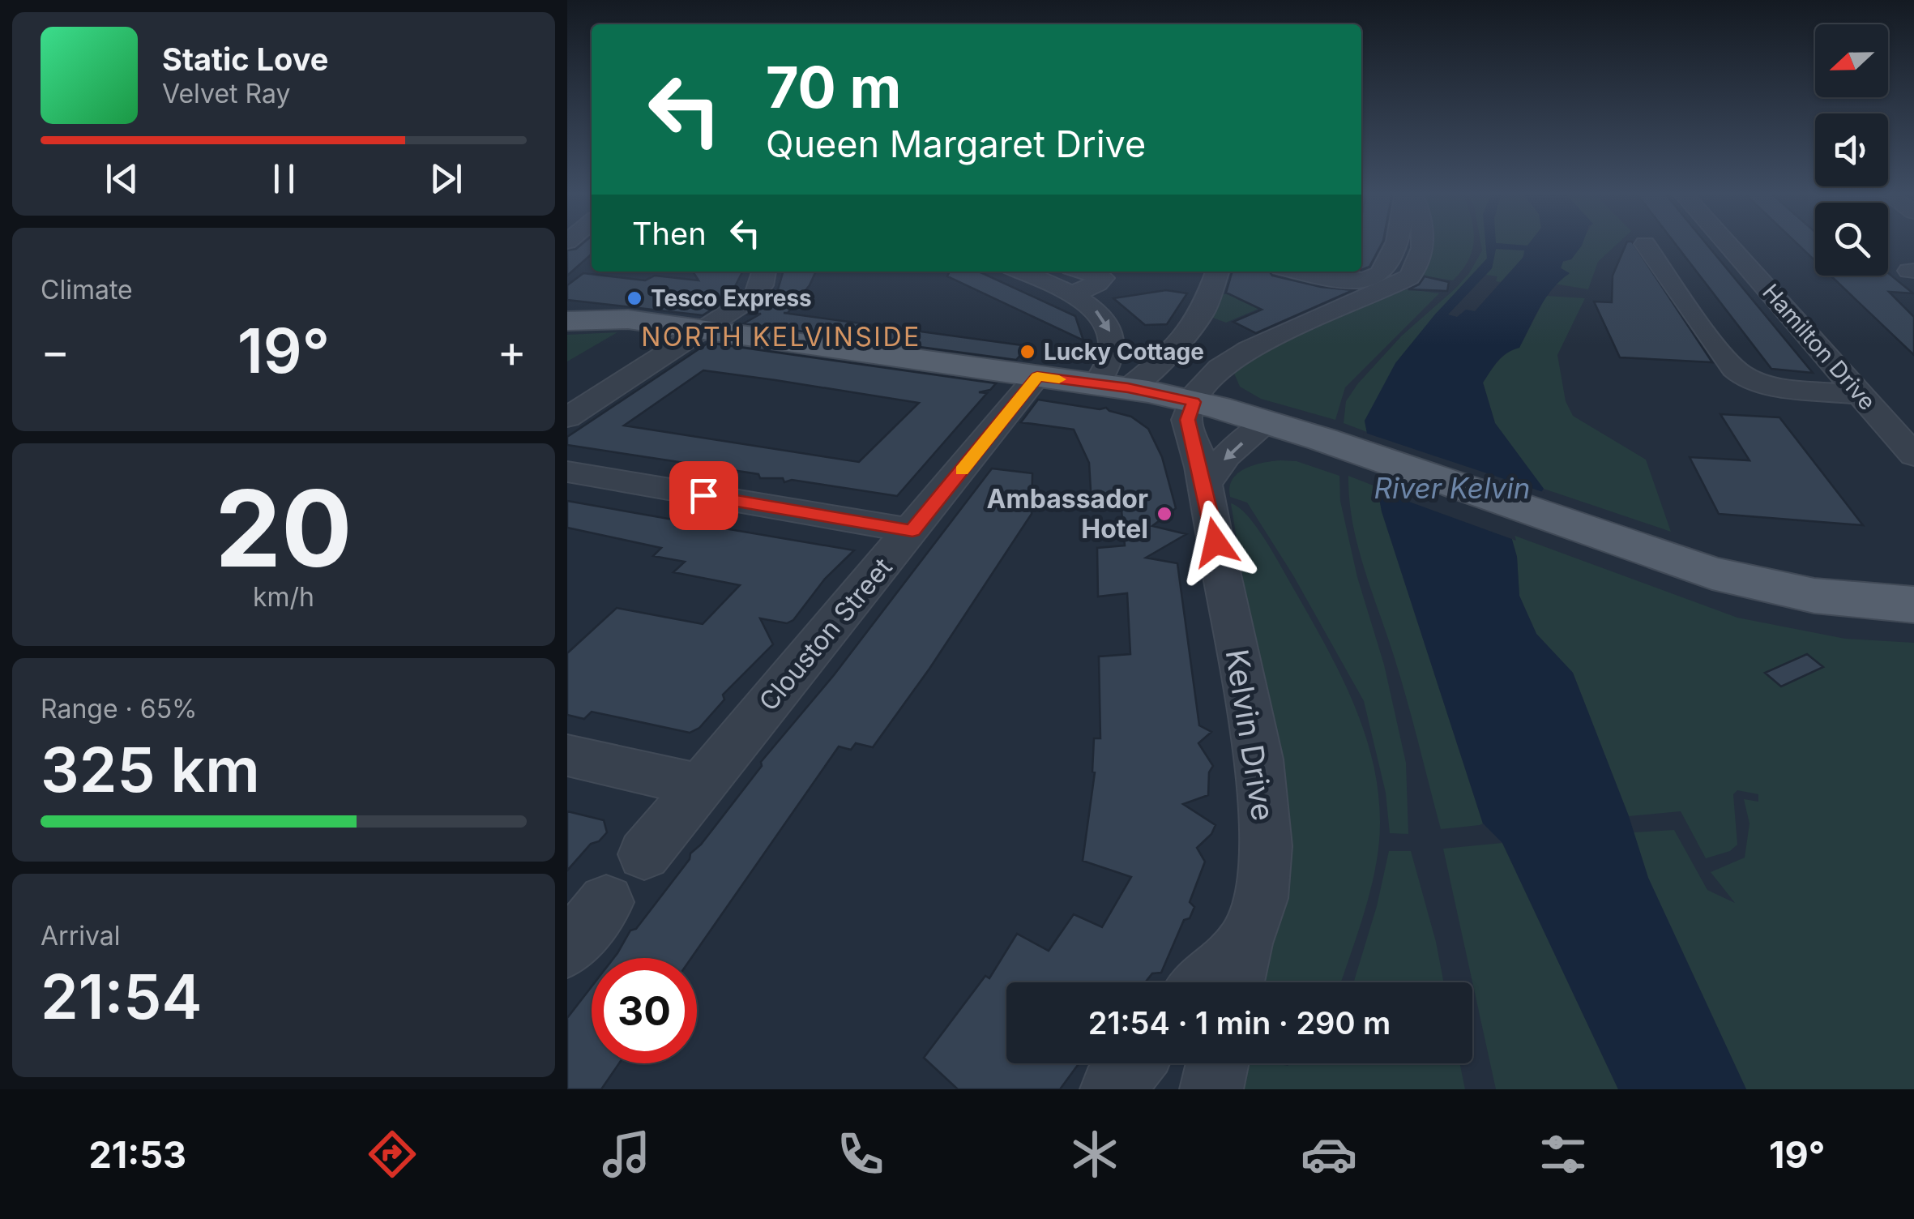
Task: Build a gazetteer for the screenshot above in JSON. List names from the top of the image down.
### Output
{
  "streets": {
    "street": ["Hamilton Drive", "Clouston Street", "Kelvin Drive"]
  },
  "districts": ["NORTH KELVINSIDE"],
  "water": ["River Kelvin"],
  "places": ["Tesco Express", "Lucky Cottage", "Ambassador Hotel"],
  "north": "left",
  "page": {
    "turn": ["70 m", "Queen Margaret Drive"],
    "song": ["Static Love", "Velvet Ray"],
    "then": "Then",
    "tile": [
      "Climate",
      ["20", "km/h"],
      ["Range · 65%", "325 km"],
      ["Arrival", "21:54"]
    ],
    "heat": ["−", "19°", "+"],
    "limit": "30",
    "trip": "21:54 · 1 min · 290 m",
    "tabs": ["21:53", "19°"]
  }
}
